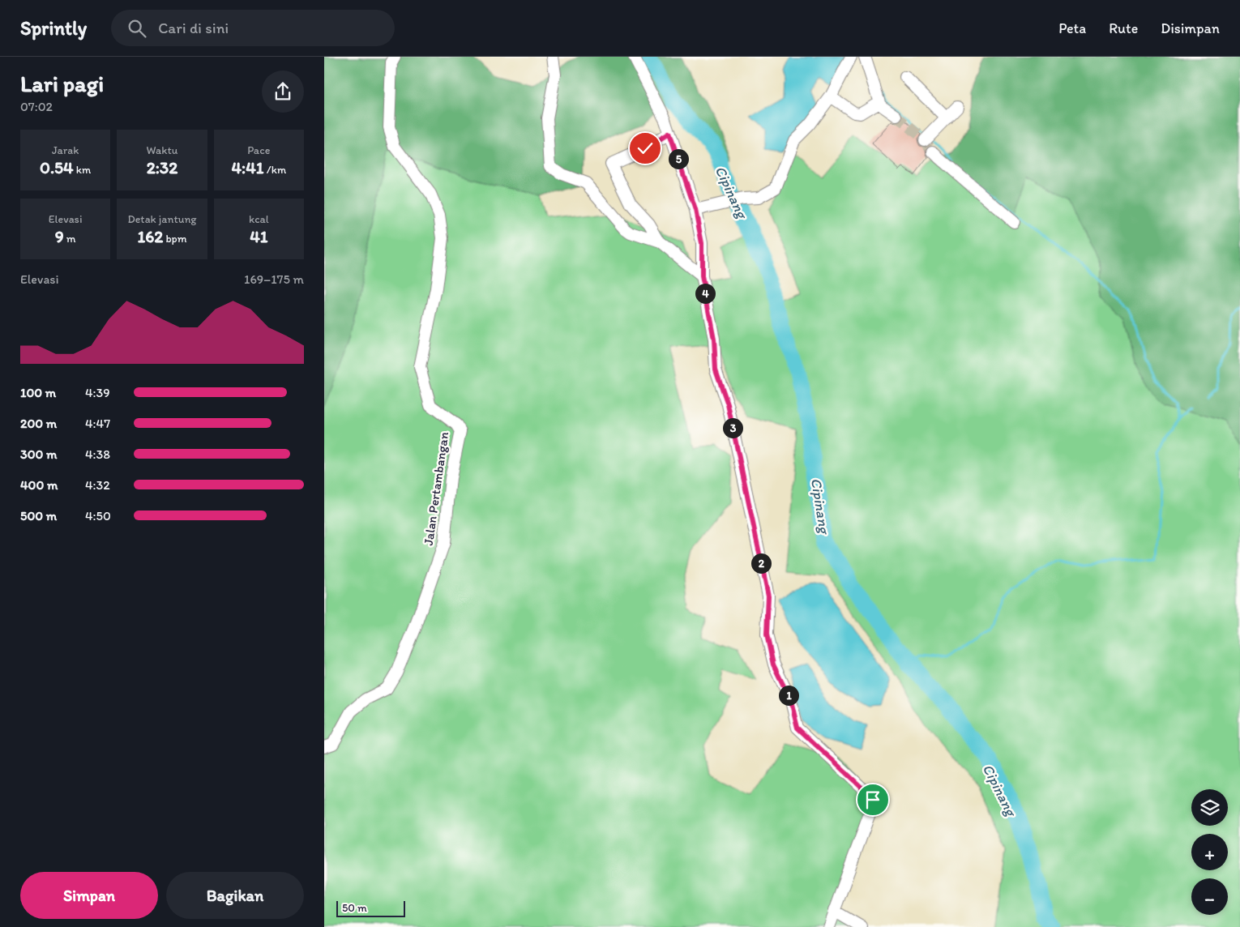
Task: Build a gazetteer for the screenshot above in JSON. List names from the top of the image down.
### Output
{
  "streets": {
    "street": ["Jalan Pertambangan"]
  },
  "water": ["Cipinang"],
  "scale_bar": "50 m",
  "page": {
    "header": "Sprintly",
    "search": "Cari di sini",
    "nav": ["Peta", "Rute", "Disimpan"],
    "heading": ["Lari pagi", "07:02"],
    "stats": [
      ["Jarak", "0.54 km"],
      ["Waktu", "2:32"],
      ["Pace", "4:41 /km"],
      ["Elevasi", "9 m"],
      ["Detak jantung", "162 bpm"],
      ["kcal", "41"]
    ],
    "pins": [
      "5",
      "4",
      "3",
      "2",
      "1"
    ],
    "chart": ["Elevasi", "169–175 m"],
    "list": [
      {
        "name": "100 m",
        "note": "4:39"
      },
      {
        "name": "200 m",
        "note": "4:47"
      },
      {
        "name": "300 m",
        "note": "4:38"
      },
      {
        "name": "400 m",
        "note": "4:32"
      },
      {
        "name": "500 m",
        "note": "4:50"
      }
    ],
    "map_buttons": ["+", "−"],
    "buttons": ["Simpan", "Bagikan"],
    "scale": "50 m"
  }
}
